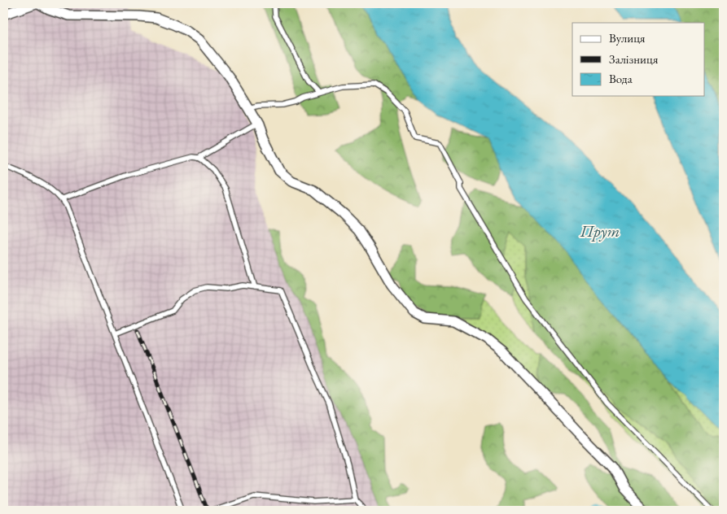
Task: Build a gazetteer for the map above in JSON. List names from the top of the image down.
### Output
{
  "water": ["Прут"],
  "legend": ["Вулиця", "Залізниця", "Вода"]
}
